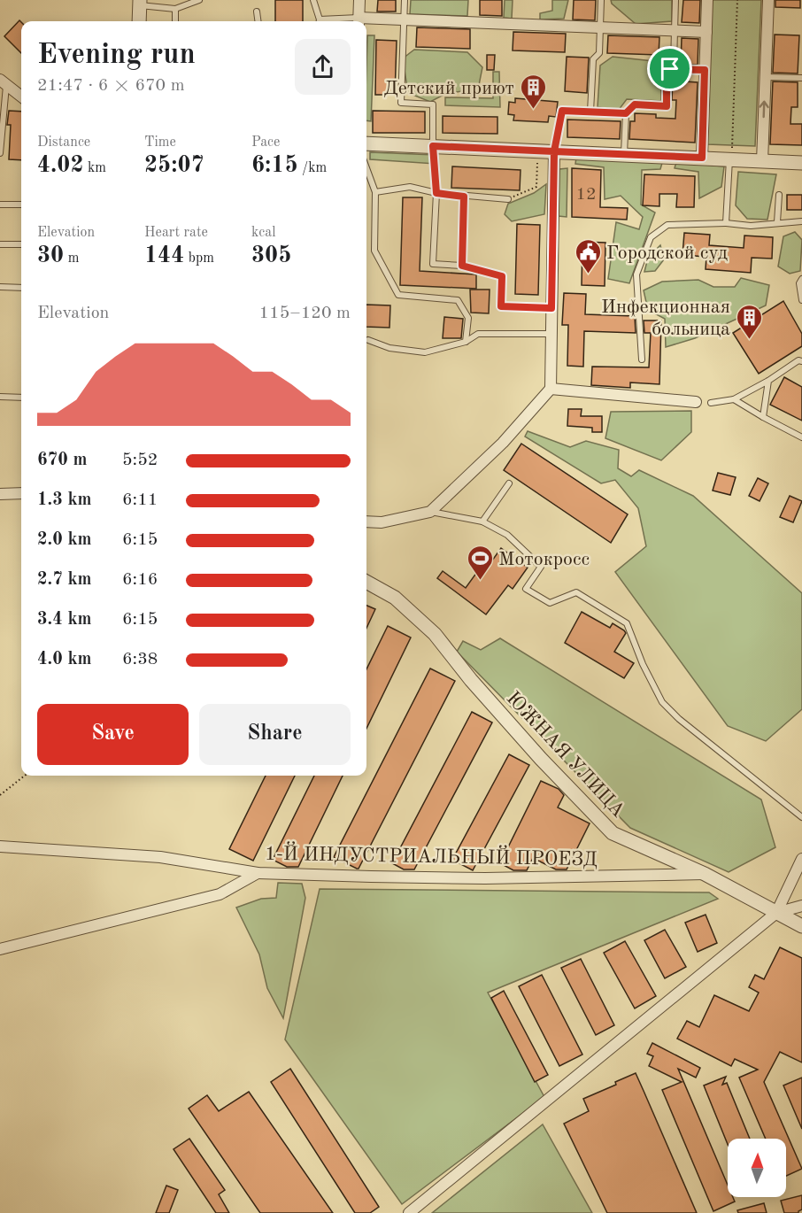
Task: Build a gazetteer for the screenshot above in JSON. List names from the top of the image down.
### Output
{
  "streets": {
    "street": ["ЮЖНАЯ УЛИЦА", "1-Й ИНДУСТРИАЛЬНЫЙ ПРОЕЗД"]
  },
  "crossings": [
    ["ЮЖНАЯ УЛИЦА", "1-Й ИНДУСТРИАЛЬНЫЙ ПРОЕЗД"]
  ],
  "places": {
    "building": ["Детский приют", "Инфекционная больница"],
    "public building": ["Городской суд"],
    "sports": ["Мотокросс"]
  },
  "house_numbers": ["12"],
  "north": "top",
  "page": {
    "heading": ["Evening run", "21:47 · 6 × 670 m"],
    "stats": [
      ["Distance", "4.02 km"],
      ["Time", "25:07"],
      ["Pace", "6:15 /km"],
      ["Elevation", "30 m"],
      ["Heart rate", "144 bpm"],
      ["kcal", "305"]
    ],
    "chart": ["Elevation", "115–120 m"],
    "list": [
      {
        "name": "670 m",
        "note": "5:52"
      },
      {
        "name": "1.3 km",
        "note": "6:11"
      },
      {
        "name": "2.0 km",
        "note": "6:15"
      },
      {
        "name": "2.7 km",
        "note": "6:16"
      },
      {
        "name": "3.4 km",
        "note": "6:15"
      },
      {
        "name": "4.0 km",
        "note": "6:38"
      }
    ],
    "buttons": ["Save", "Share"]
  }
}
